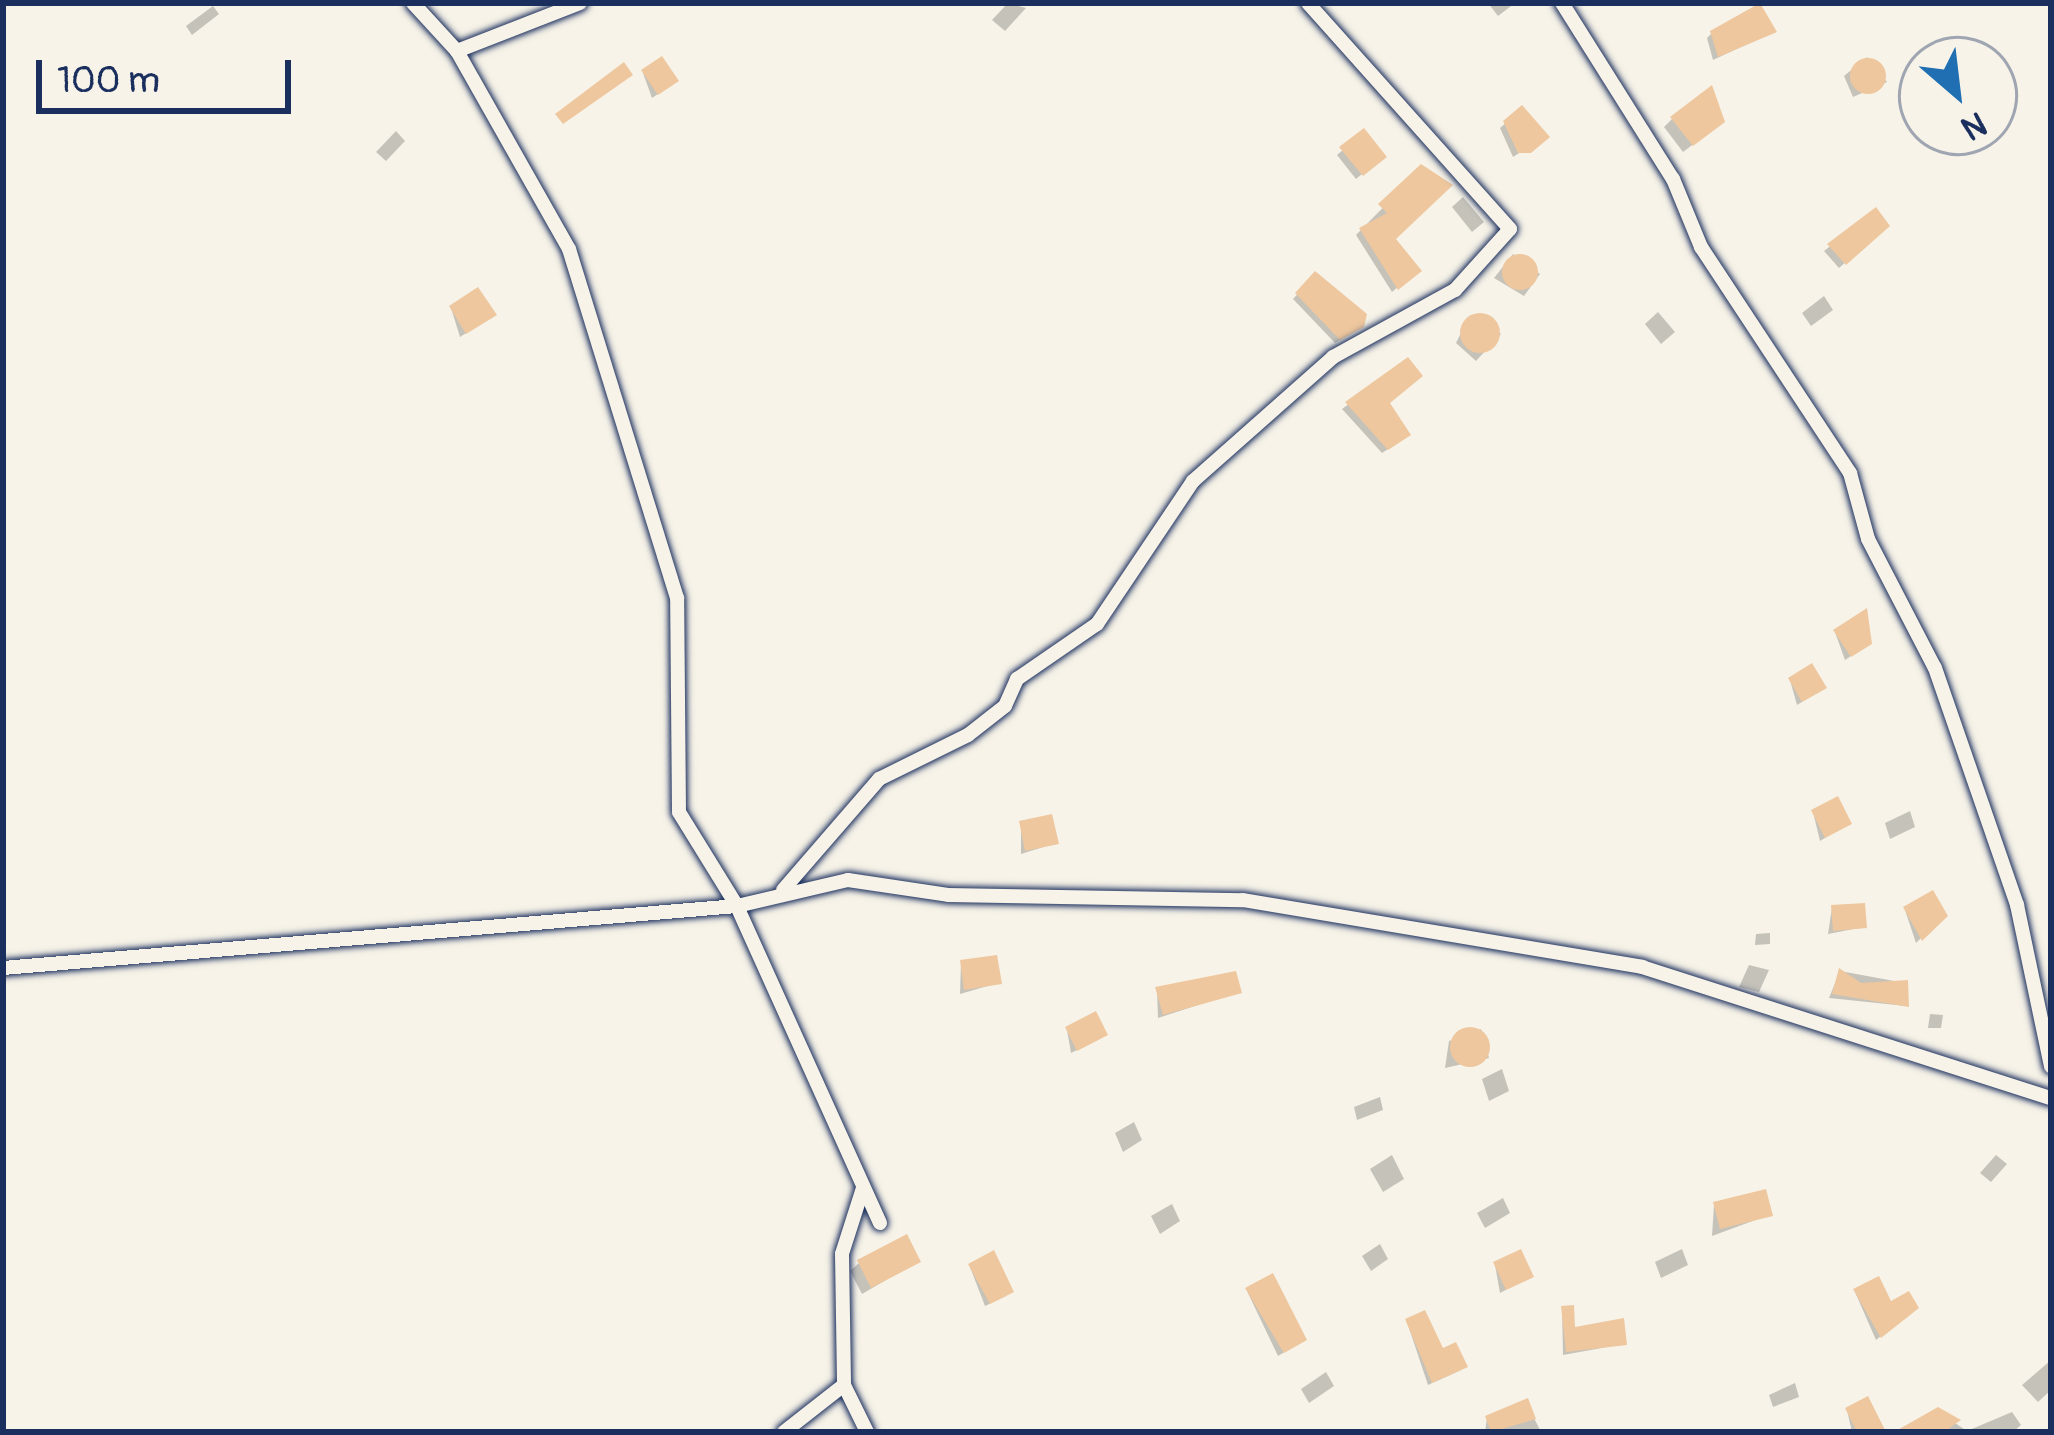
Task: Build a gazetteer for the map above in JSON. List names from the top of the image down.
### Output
{
  "scale_bar": "100 m",
  "north": "bottom right"
}
